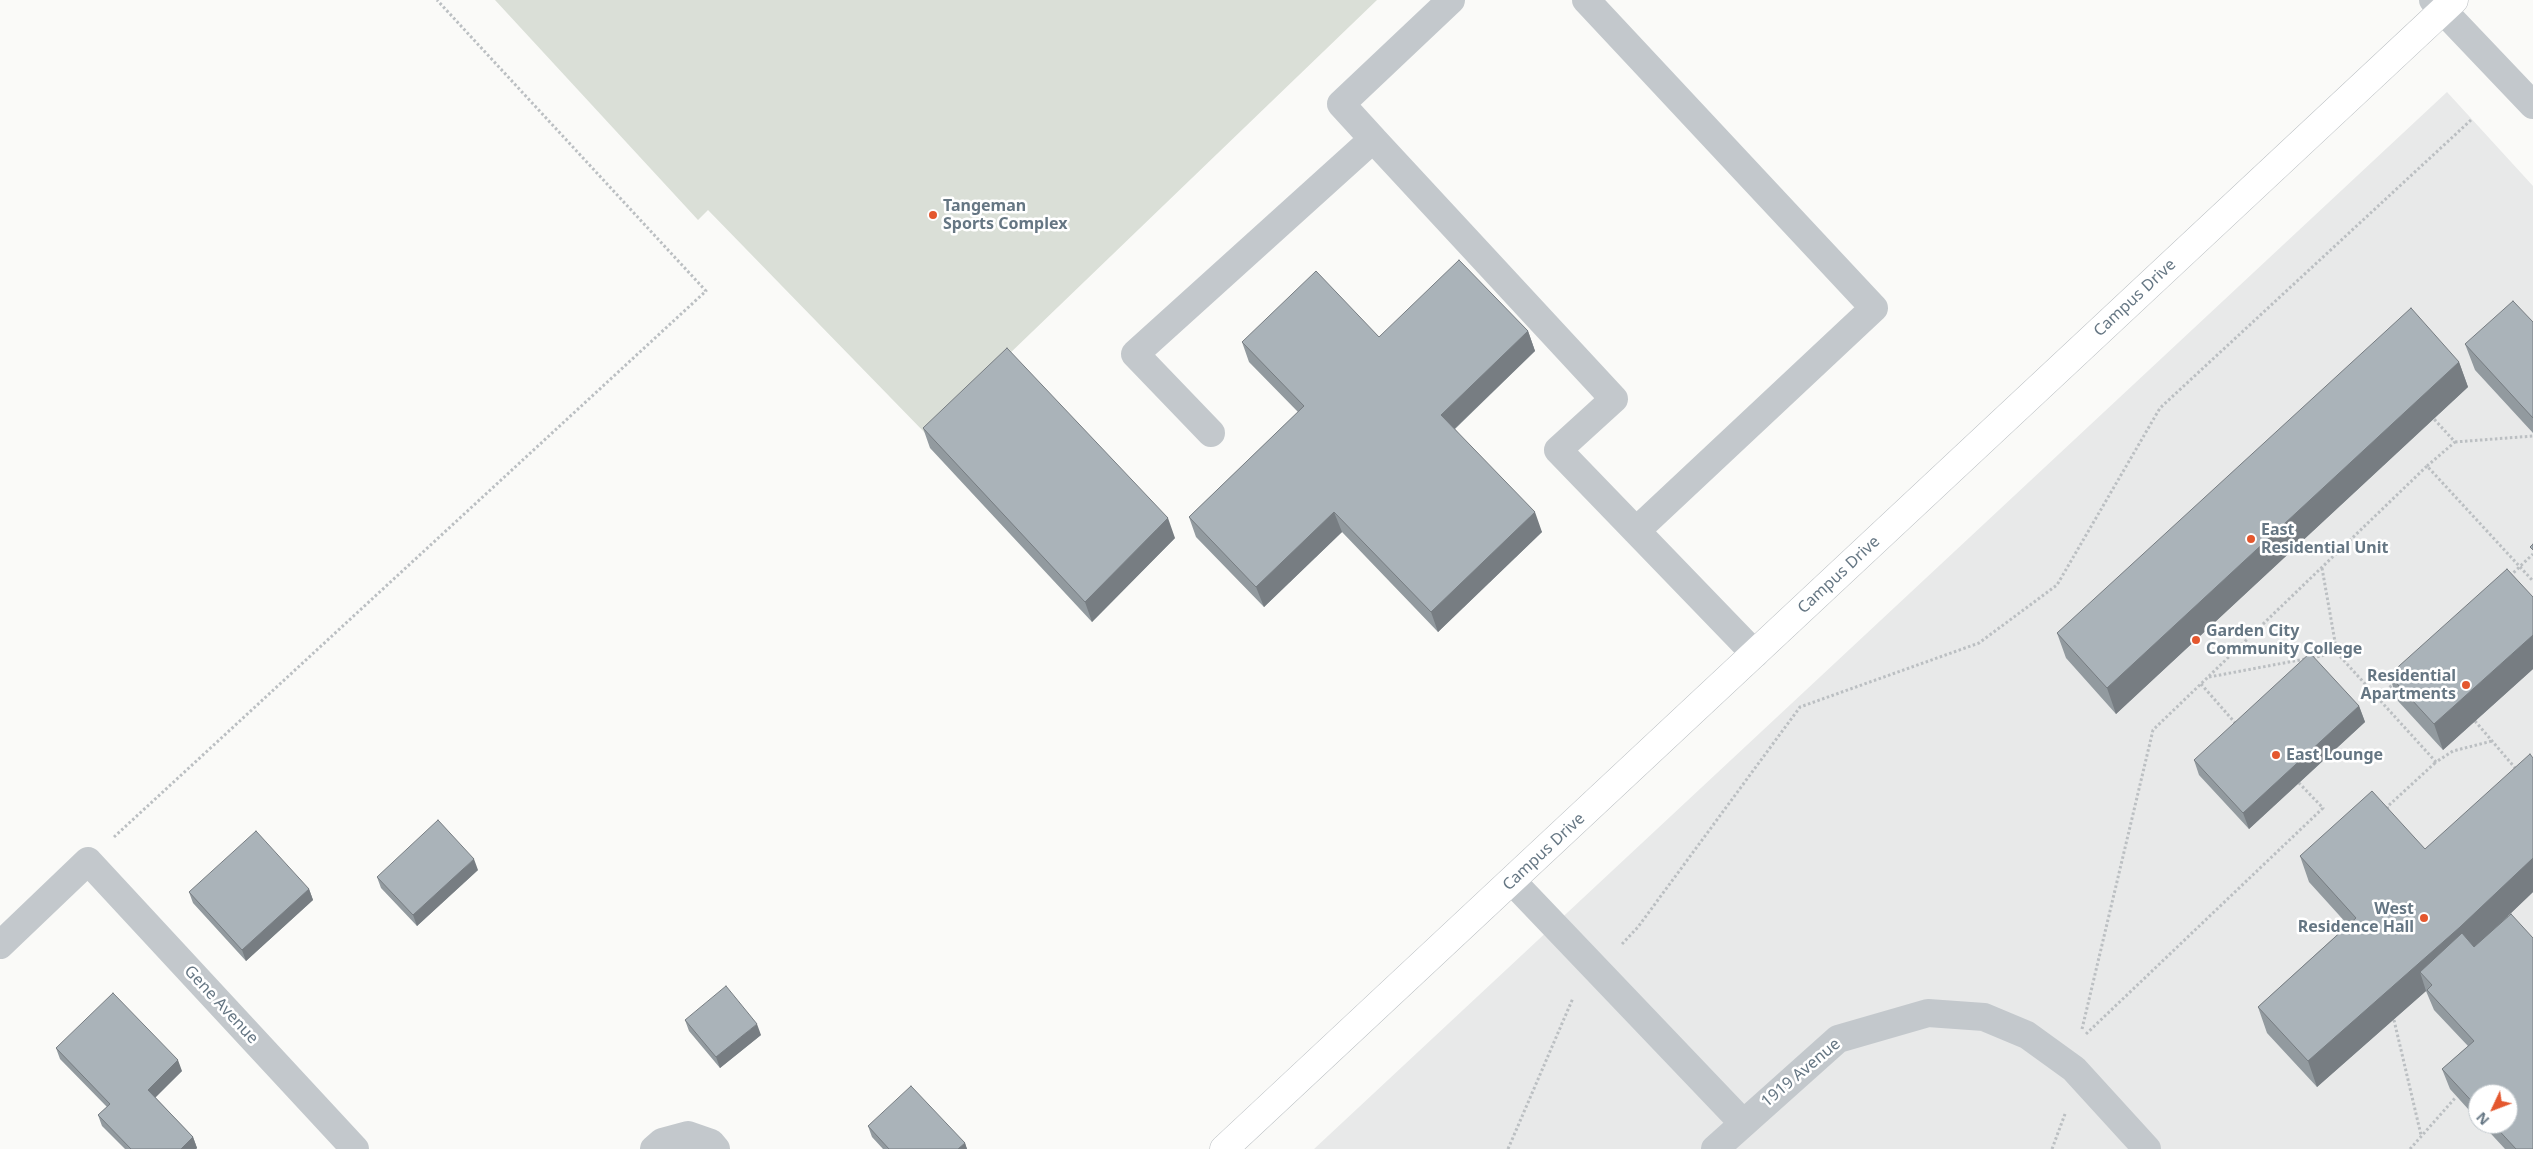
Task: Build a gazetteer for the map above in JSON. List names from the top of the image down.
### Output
{
  "streets": {
    "main road": ["Campus Drive"],
    "street": ["Gene Avenue", "1919 Avenue"]
  },
  "places": [
    "Tangeman Sports Complex",
    "East Residential Unit",
    "Garden City Community College",
    "Residential Apartments",
    "East Lounge",
    "West Residence Hall"
  ],
  "north": "bottom left"
}
